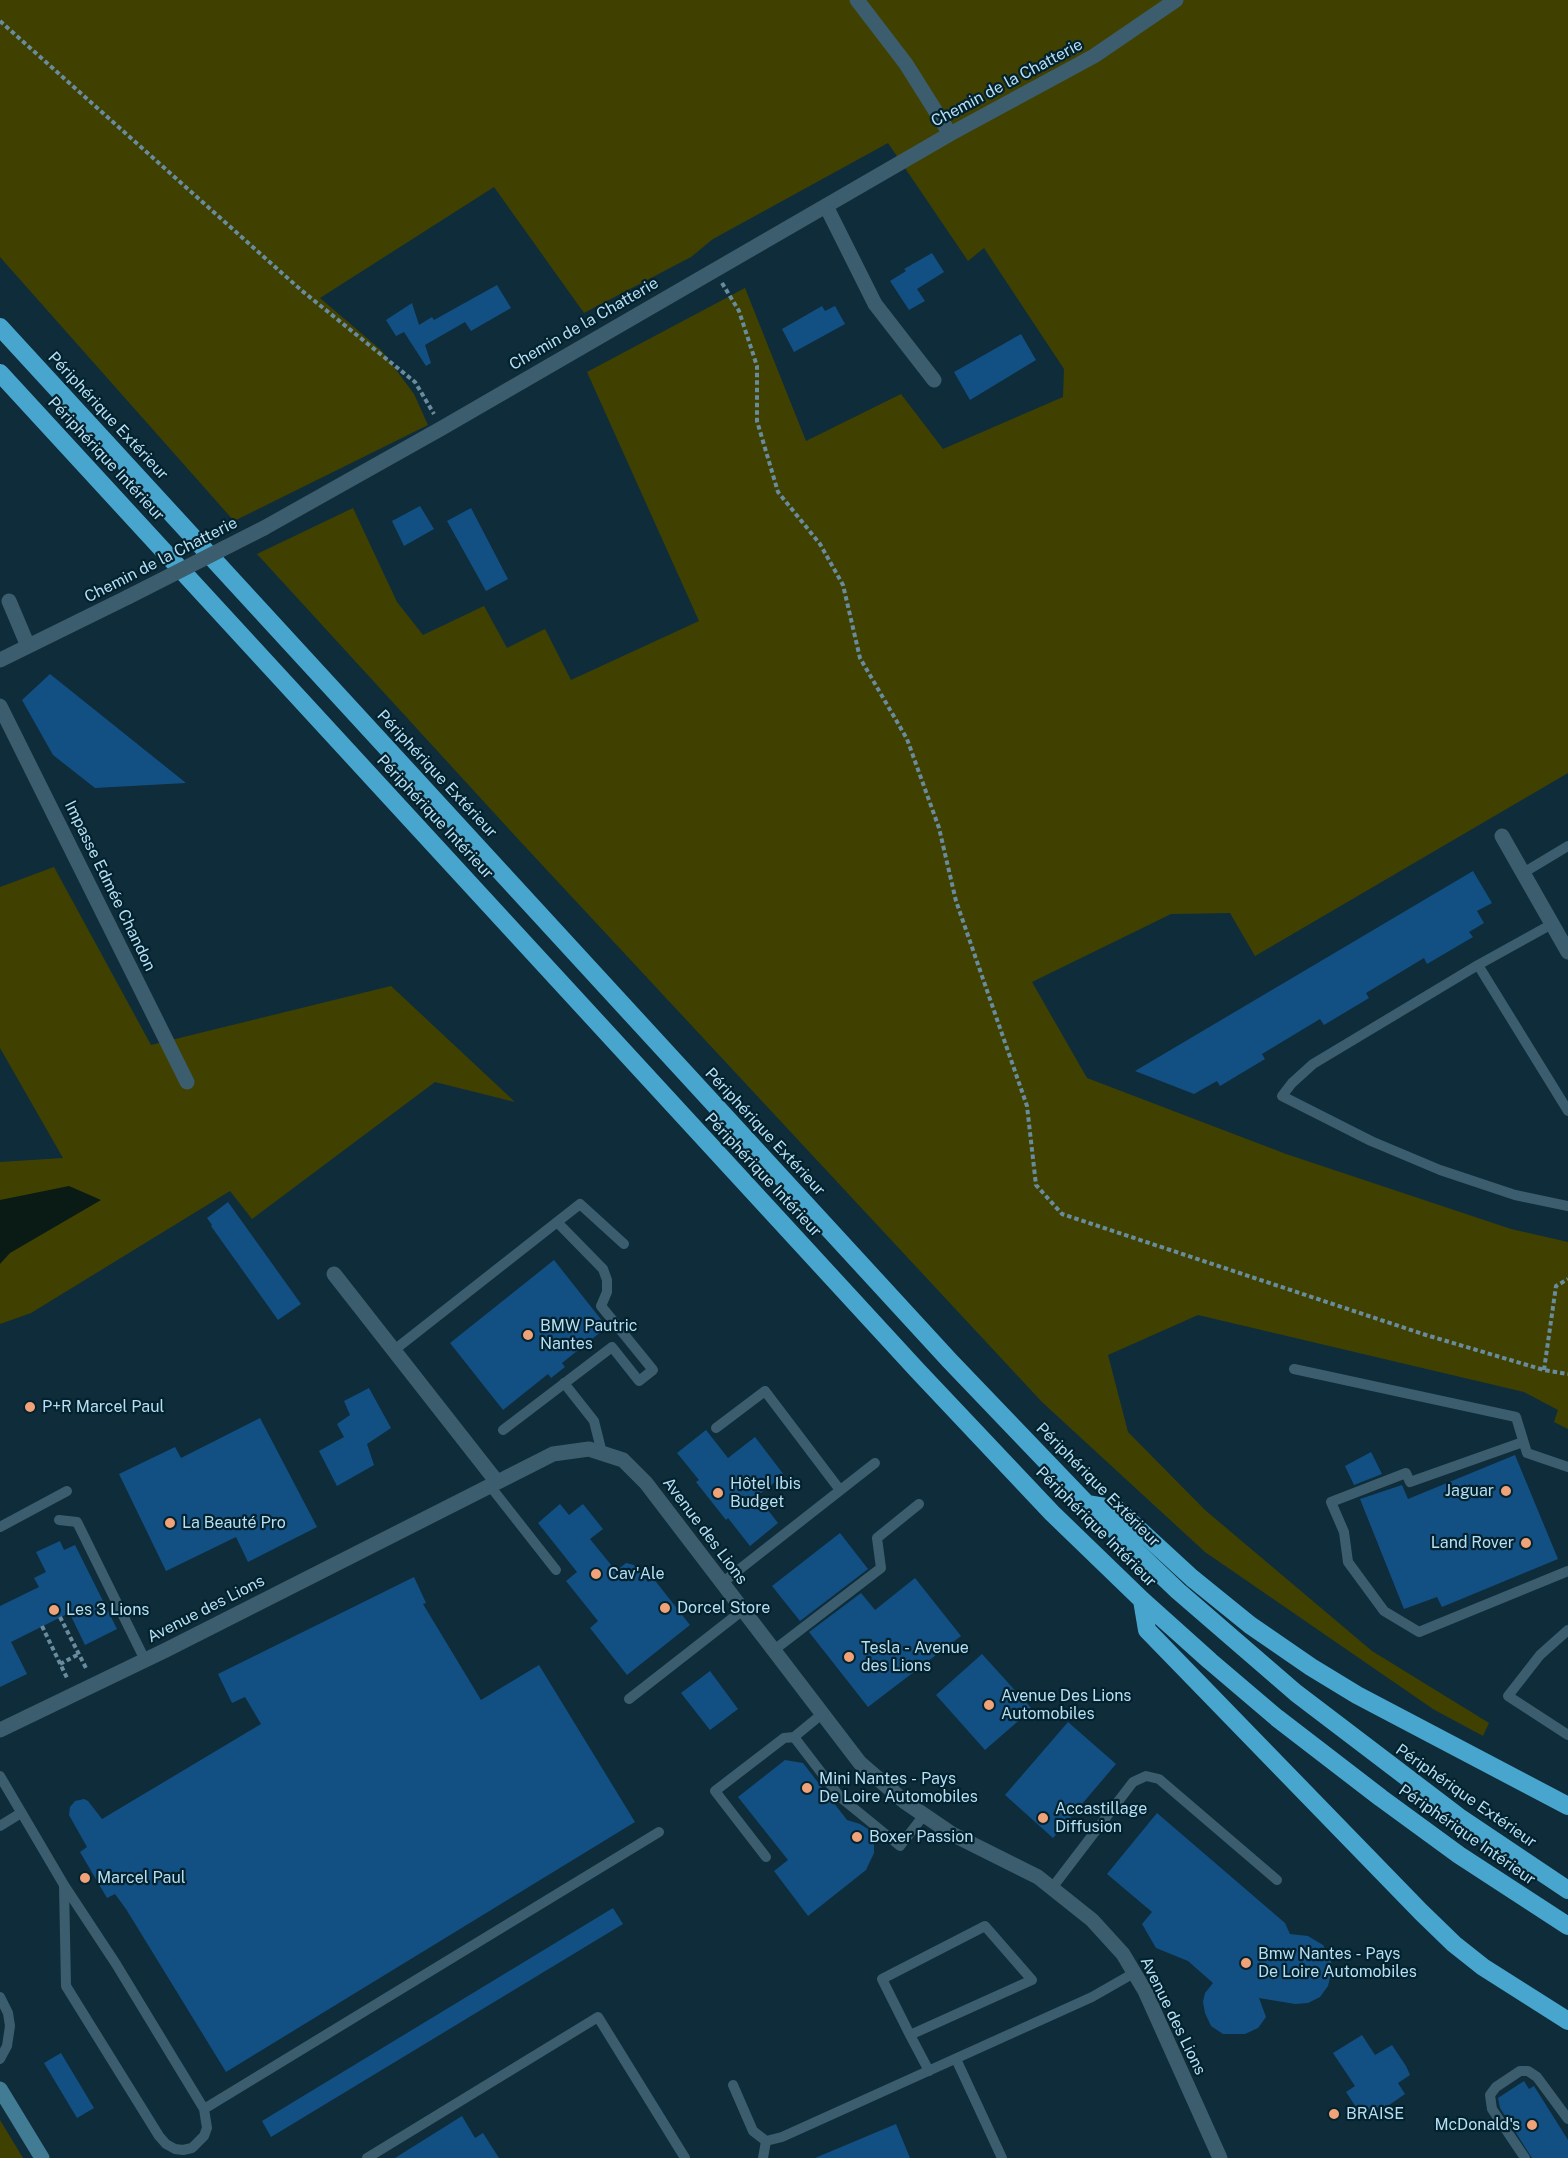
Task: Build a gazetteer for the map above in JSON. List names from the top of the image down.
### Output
{
  "streets": {
    "highway": ["Périphérique Extérieur", "Périphérique Intérieur"],
    "street": ["Chemin de la Chatterie", "Impasse Edmée Chandon", "Avenue des Lions"]
  },
  "places": [
    "BMW Pautric Nantes",
    "P+R Marcel Paul",
    "Jaguar",
    "Hôtel Ibis Budget",
    "La Beauté Pro",
    "Land Rover",
    "Cav'Ale",
    "Dorcel Store",
    "Les 3 Lions",
    "Tesla - Avenue des Lions",
    "Avenue Des Lions Automobiles",
    "Mini Nantes - Pays De Loire Automobiles",
    "Accastillage Diffusion",
    "Boxer Passion",
    "Marcel Paul",
    "Bmw Nantes - Pays De Loire Automobiles",
    "BRAISE",
    "McDonald's"
  ]
}
